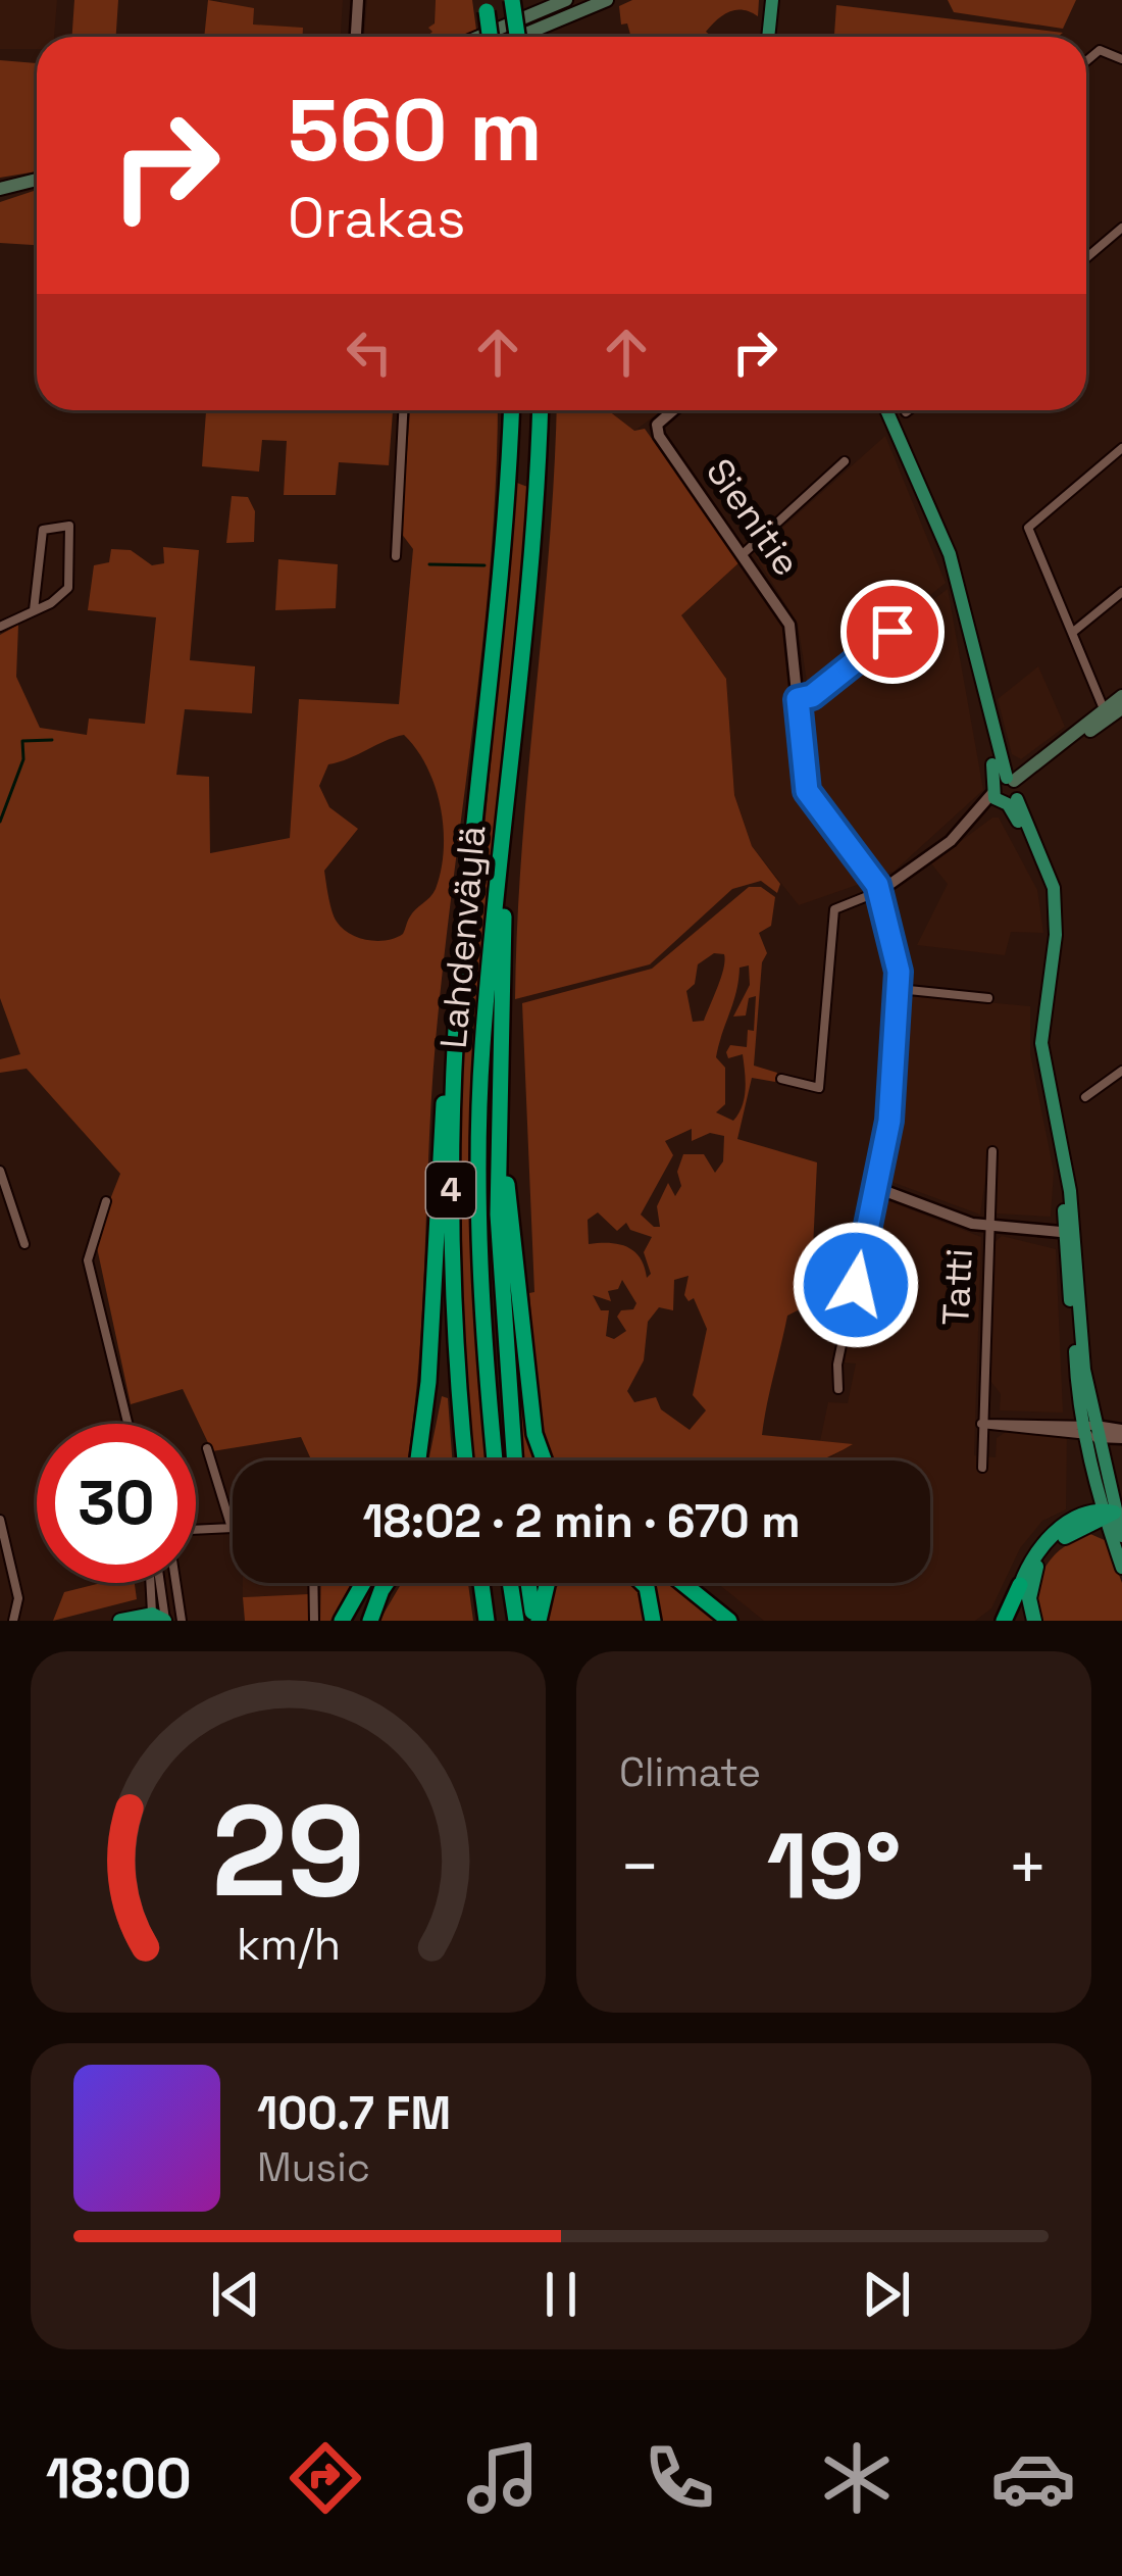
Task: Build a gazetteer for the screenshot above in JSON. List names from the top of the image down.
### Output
{
  "streets": {
    "highway": ["Lahdenväylä", "4"],
    "street": ["Sienitie", "Tatti"]
  },
  "page": {
    "turn": ["560 m", "Orakas"],
    "limit": "30",
    "trip": "18:02 · 2 min · 670 m",
    "tile": "Climate",
    "heat": ["−", "19°", "+"],
    "song": ["100.7 FM", "Music"],
    "tabs": "18:00",
    "gauge": ["29", "km/h"]
  }
}
